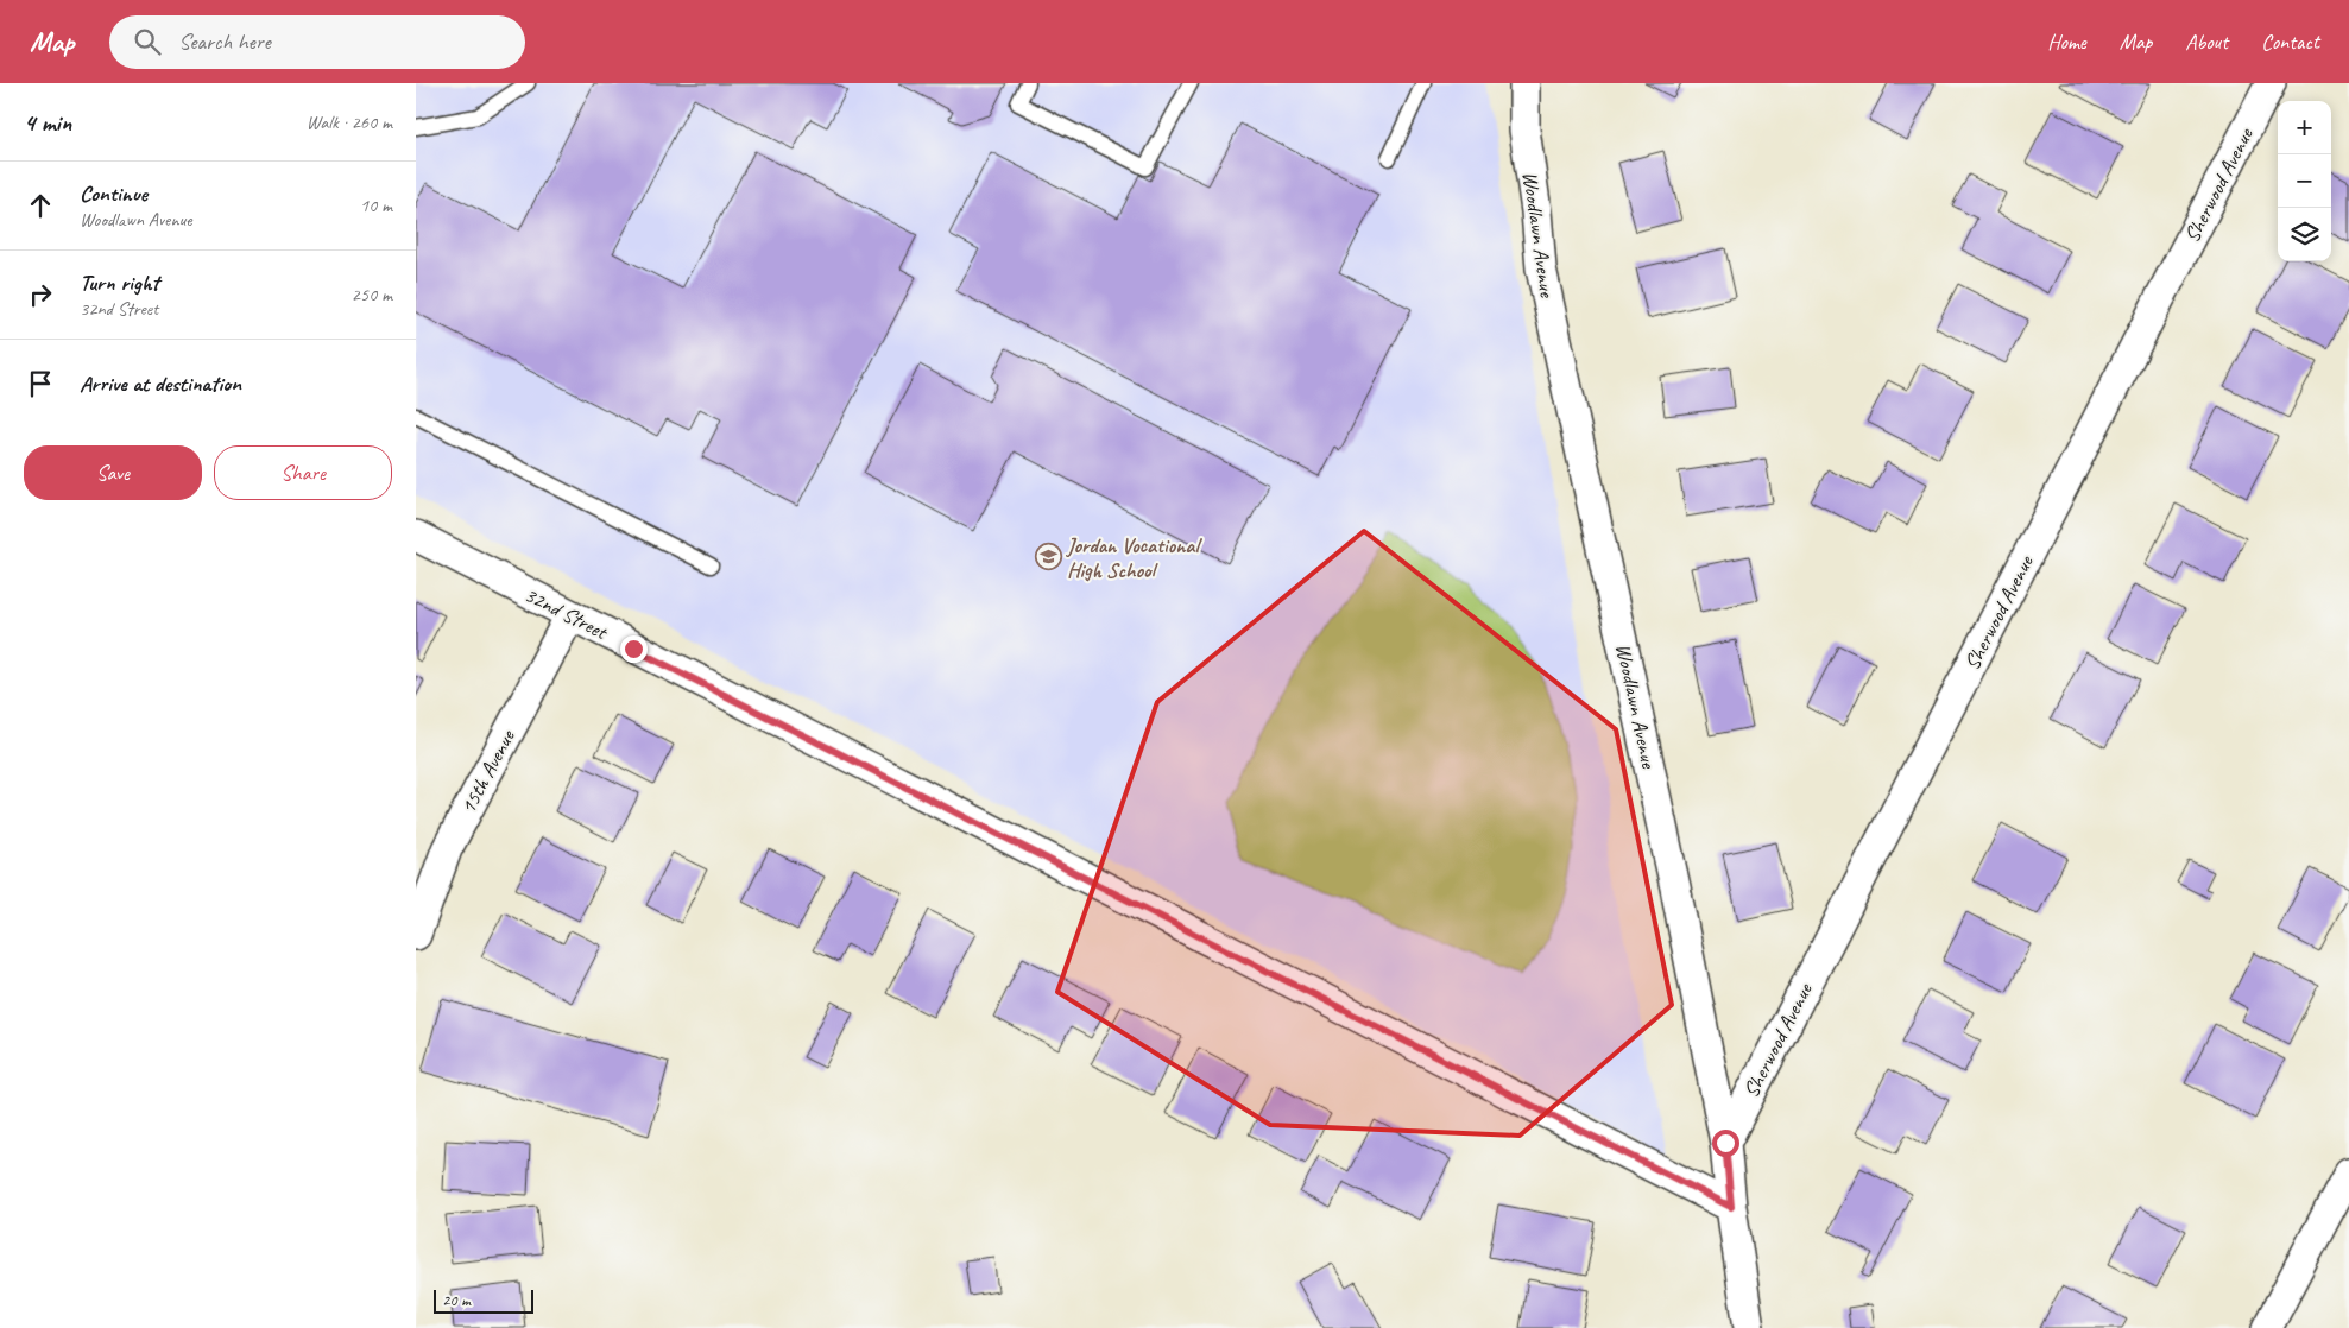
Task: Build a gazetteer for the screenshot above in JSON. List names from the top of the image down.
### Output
{
  "streets": {
    "street": [
      "Sherwood Avenue",
      "Woodlawn Avenue",
      "32nd Street",
      "15th Avenue"
    ]
  },
  "crossings": [
    ["Sherwood Avenue", "Woodlawn Avenue"],
    ["Woodlawn Avenue", "32nd Street"],
    ["32nd Street", "15th Avenue"]
  ],
  "places": {
    "school or university": ["Jordan Vocational High School"]
  },
  "scale_bar": "20 m",
  "page": {
    "header": "Map",
    "search": "Search here",
    "nav": [
      "Home",
      "Map",
      "About",
      "Contact"
    ],
    "heading": ["4 min", "Walk · 260 m"],
    "map_buttons": ["+", "−"],
    "list": [
      ["Continue", "Woodlawn Avenue", "10 m"],
      ["Turn right", "32nd Street", "250 m"],
      "Arrive at destination"
    ],
    "buttons": ["Save", "Share"],
    "scale": "20 m"
  }
}
